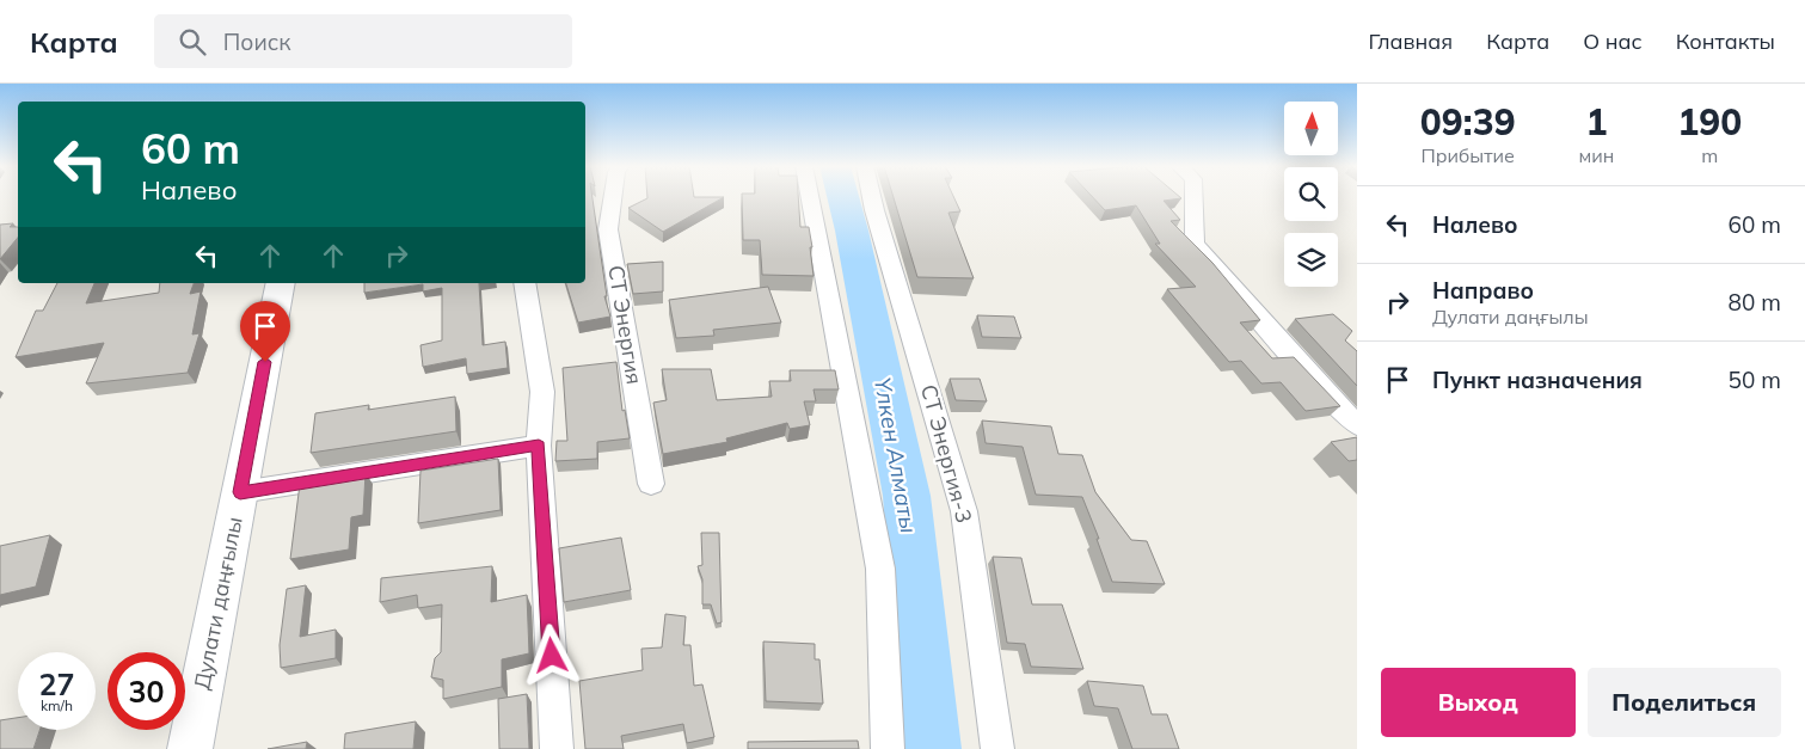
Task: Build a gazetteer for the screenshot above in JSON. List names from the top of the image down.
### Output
{
  "streets": {
    "main road": ["Дулати даңғылы"],
    "street": ["СТ Энергия", "СТ Энергия-3"]
  },
  "water": ["Үлкен Алматы"],
  "north": "top",
  "page": {
    "header": "Карта",
    "search": "Поиск",
    "nav": [
      "Главная",
      "Карта",
      "О нас",
      "Контакты"
    ],
    "eta": [
      "09:39",
      "Прибытие",
      "1",
      "мин",
      "190",
      "m"
    ],
    "turn": ["60 m", "Налево"],
    "list": [
      {
        "name": "Налево",
        "value": "60 m"
      },
      {
        "name": "Направо",
        "note": "Дулати даңғылы",
        "value": "80 m"
      },
      {
        "name": "Пункт назначения",
        "value": "50 m"
      }
    ],
    "speed": "27 km/h",
    "limit": "30",
    "buttons": ["Выход", "Поделиться"]
  }
}
